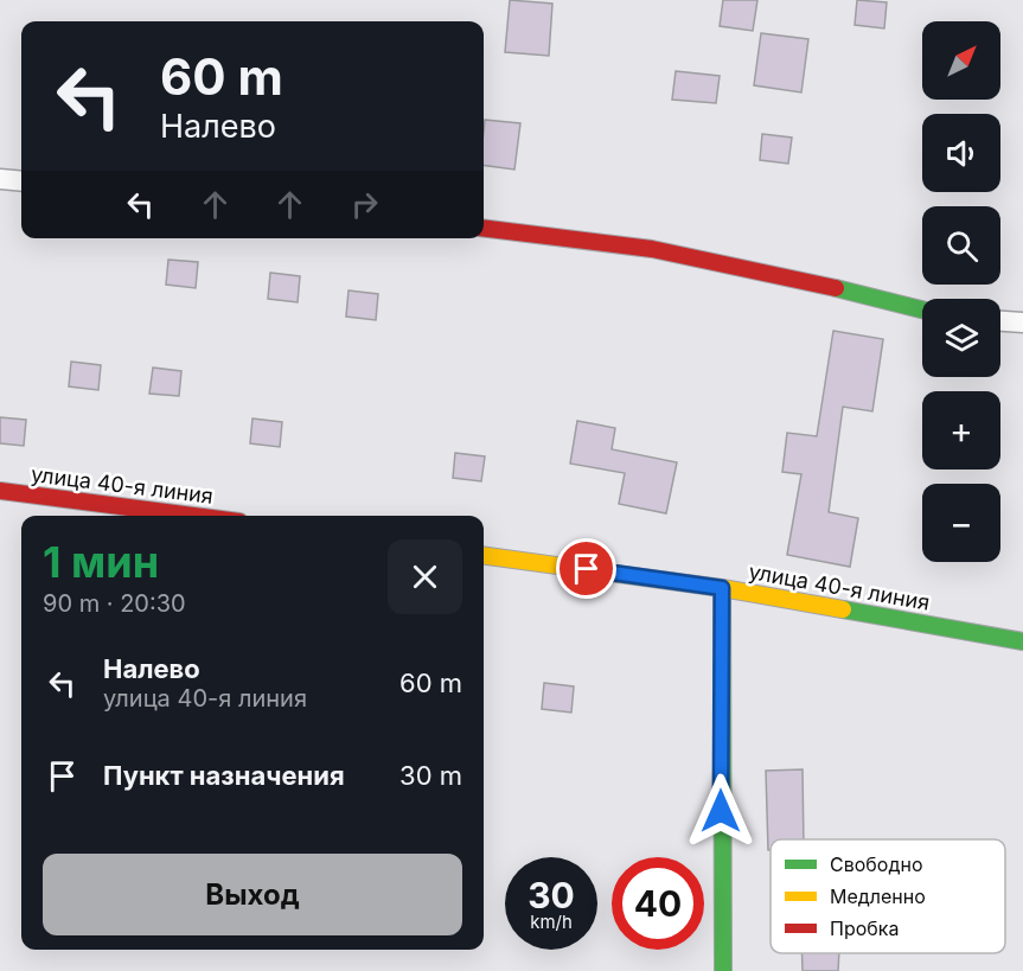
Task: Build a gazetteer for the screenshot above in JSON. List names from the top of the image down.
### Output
{
  "streets": {
    "street": ["улица 40-я линия"]
  },
  "legend": ["Свободно", "Медленно", "Пробка"],
  "north": "top right",
  "page": {
    "map_buttons": ["+", "−"],
    "turn": ["60 m", "Налево"],
    "heading": ["1 мин", "90 m · 20:30"],
    "list": [
      {
        "name": "Налево",
        "note": "улица 40-я линия",
        "value": "60 m"
      },
      {
        "name": "Пункт назначения",
        "value": "30 m"
      }
    ],
    "buttons": "Выход",
    "speed": "30 km/h",
    "limit": "40"
  }
}
